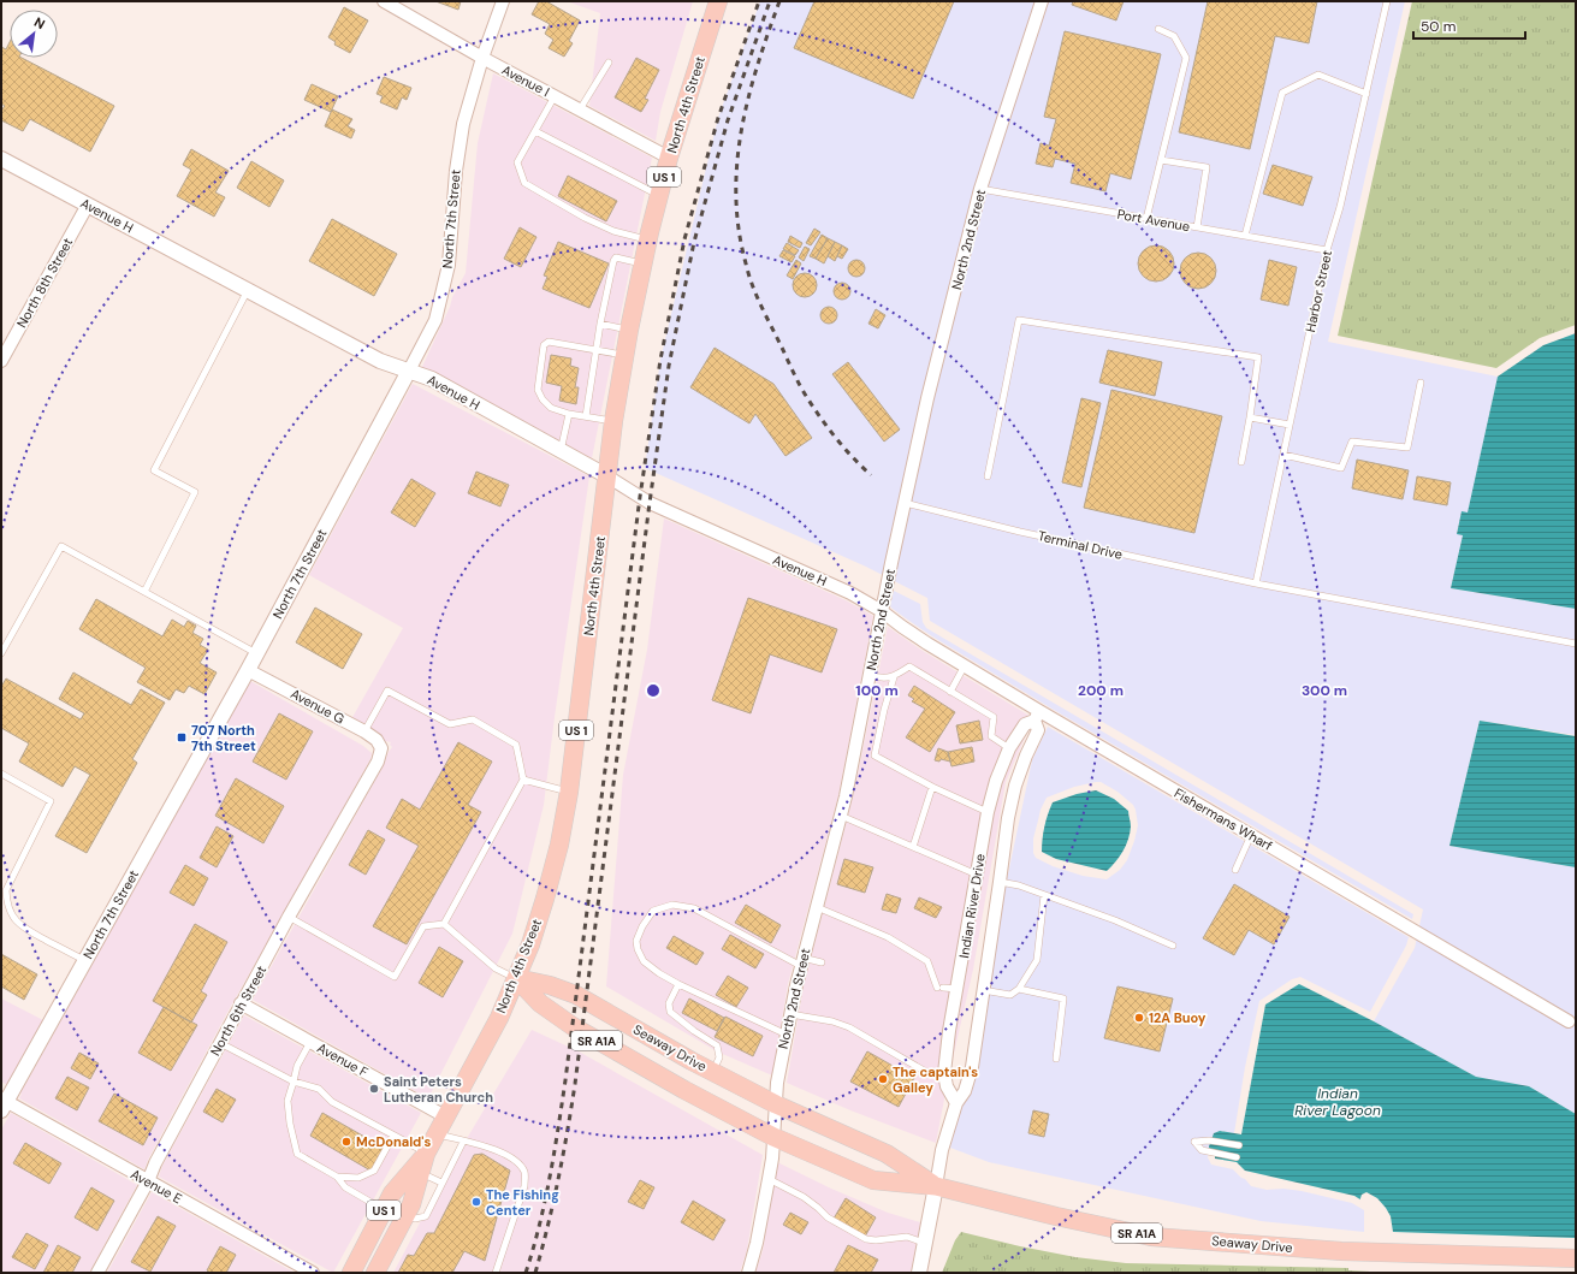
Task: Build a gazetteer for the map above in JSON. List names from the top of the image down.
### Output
{
  "streets": {
    "main road": [
      "North 4th Street",
      "US 1",
      "SR A1A",
      "Seaway Drive"
    ],
    "street": [
      "Avenue I",
      "Avenue H",
      "North 7th Street",
      "North 2nd Street",
      "North 8th Street",
      "Avenue G",
      "Fishermans Wharf",
      "Indian River Drive",
      "North 6th Street",
      "Avenue F",
      "Avenue E"
    ],
    "lane": ["Port Avenue", "Harbor Street", "Terminal Drive"]
  },
  "crossings": [
    ["Avenue I", "North 4th Street"],
    ["Avenue I", "North 7th Street"],
    ["North 4th Street", "Avenue H"],
    ["North 4th Street", "Seaway Drive"],
    ["North 4th Street", "Avenue F"],
    ["Avenue H", "North 7th Street"],
    ["Avenue H", "North 2nd Street"],
    ["Avenue H", "North 8th Street"],
    ["Avenue H", "Fishermans Wharf"],
    ["North 7th Street", "Avenue G"],
    ["North 7th Street", "Avenue E"],
    ["Port Avenue", "North 2nd Street"],
    ["Port Avenue", "Harbor Street"],
    ["North 2nd Street", "Terminal Drive"],
    ["North 2nd Street", "Fishermans Wharf"],
    ["North 2nd Street", "Seaway Drive"],
    ["Harbor Street", "Terminal Drive"],
    ["Avenue G", "North 6th Street"],
    ["Fishermans Wharf", "Indian River Drive"],
    ["Indian River Drive", "Seaway Drive"],
    ["North 6th Street", "Avenue F"],
    ["North 6th Street", "Avenue E"]
  ],
  "water": ["Indian River Lagoon"],
  "places": {
    "transit": ["707 North 7th Street"],
    "other": [
      "12A Buoy",
      "The captain's Galley",
      "Saint Peters Lutheran Church",
      "McDonald's",
      "The Fishing Center"
    ]
  },
  "scale_bar": "50 m",
  "north": "top right",
  "rings": ["100 m", "200 m", "300 m"]
}
